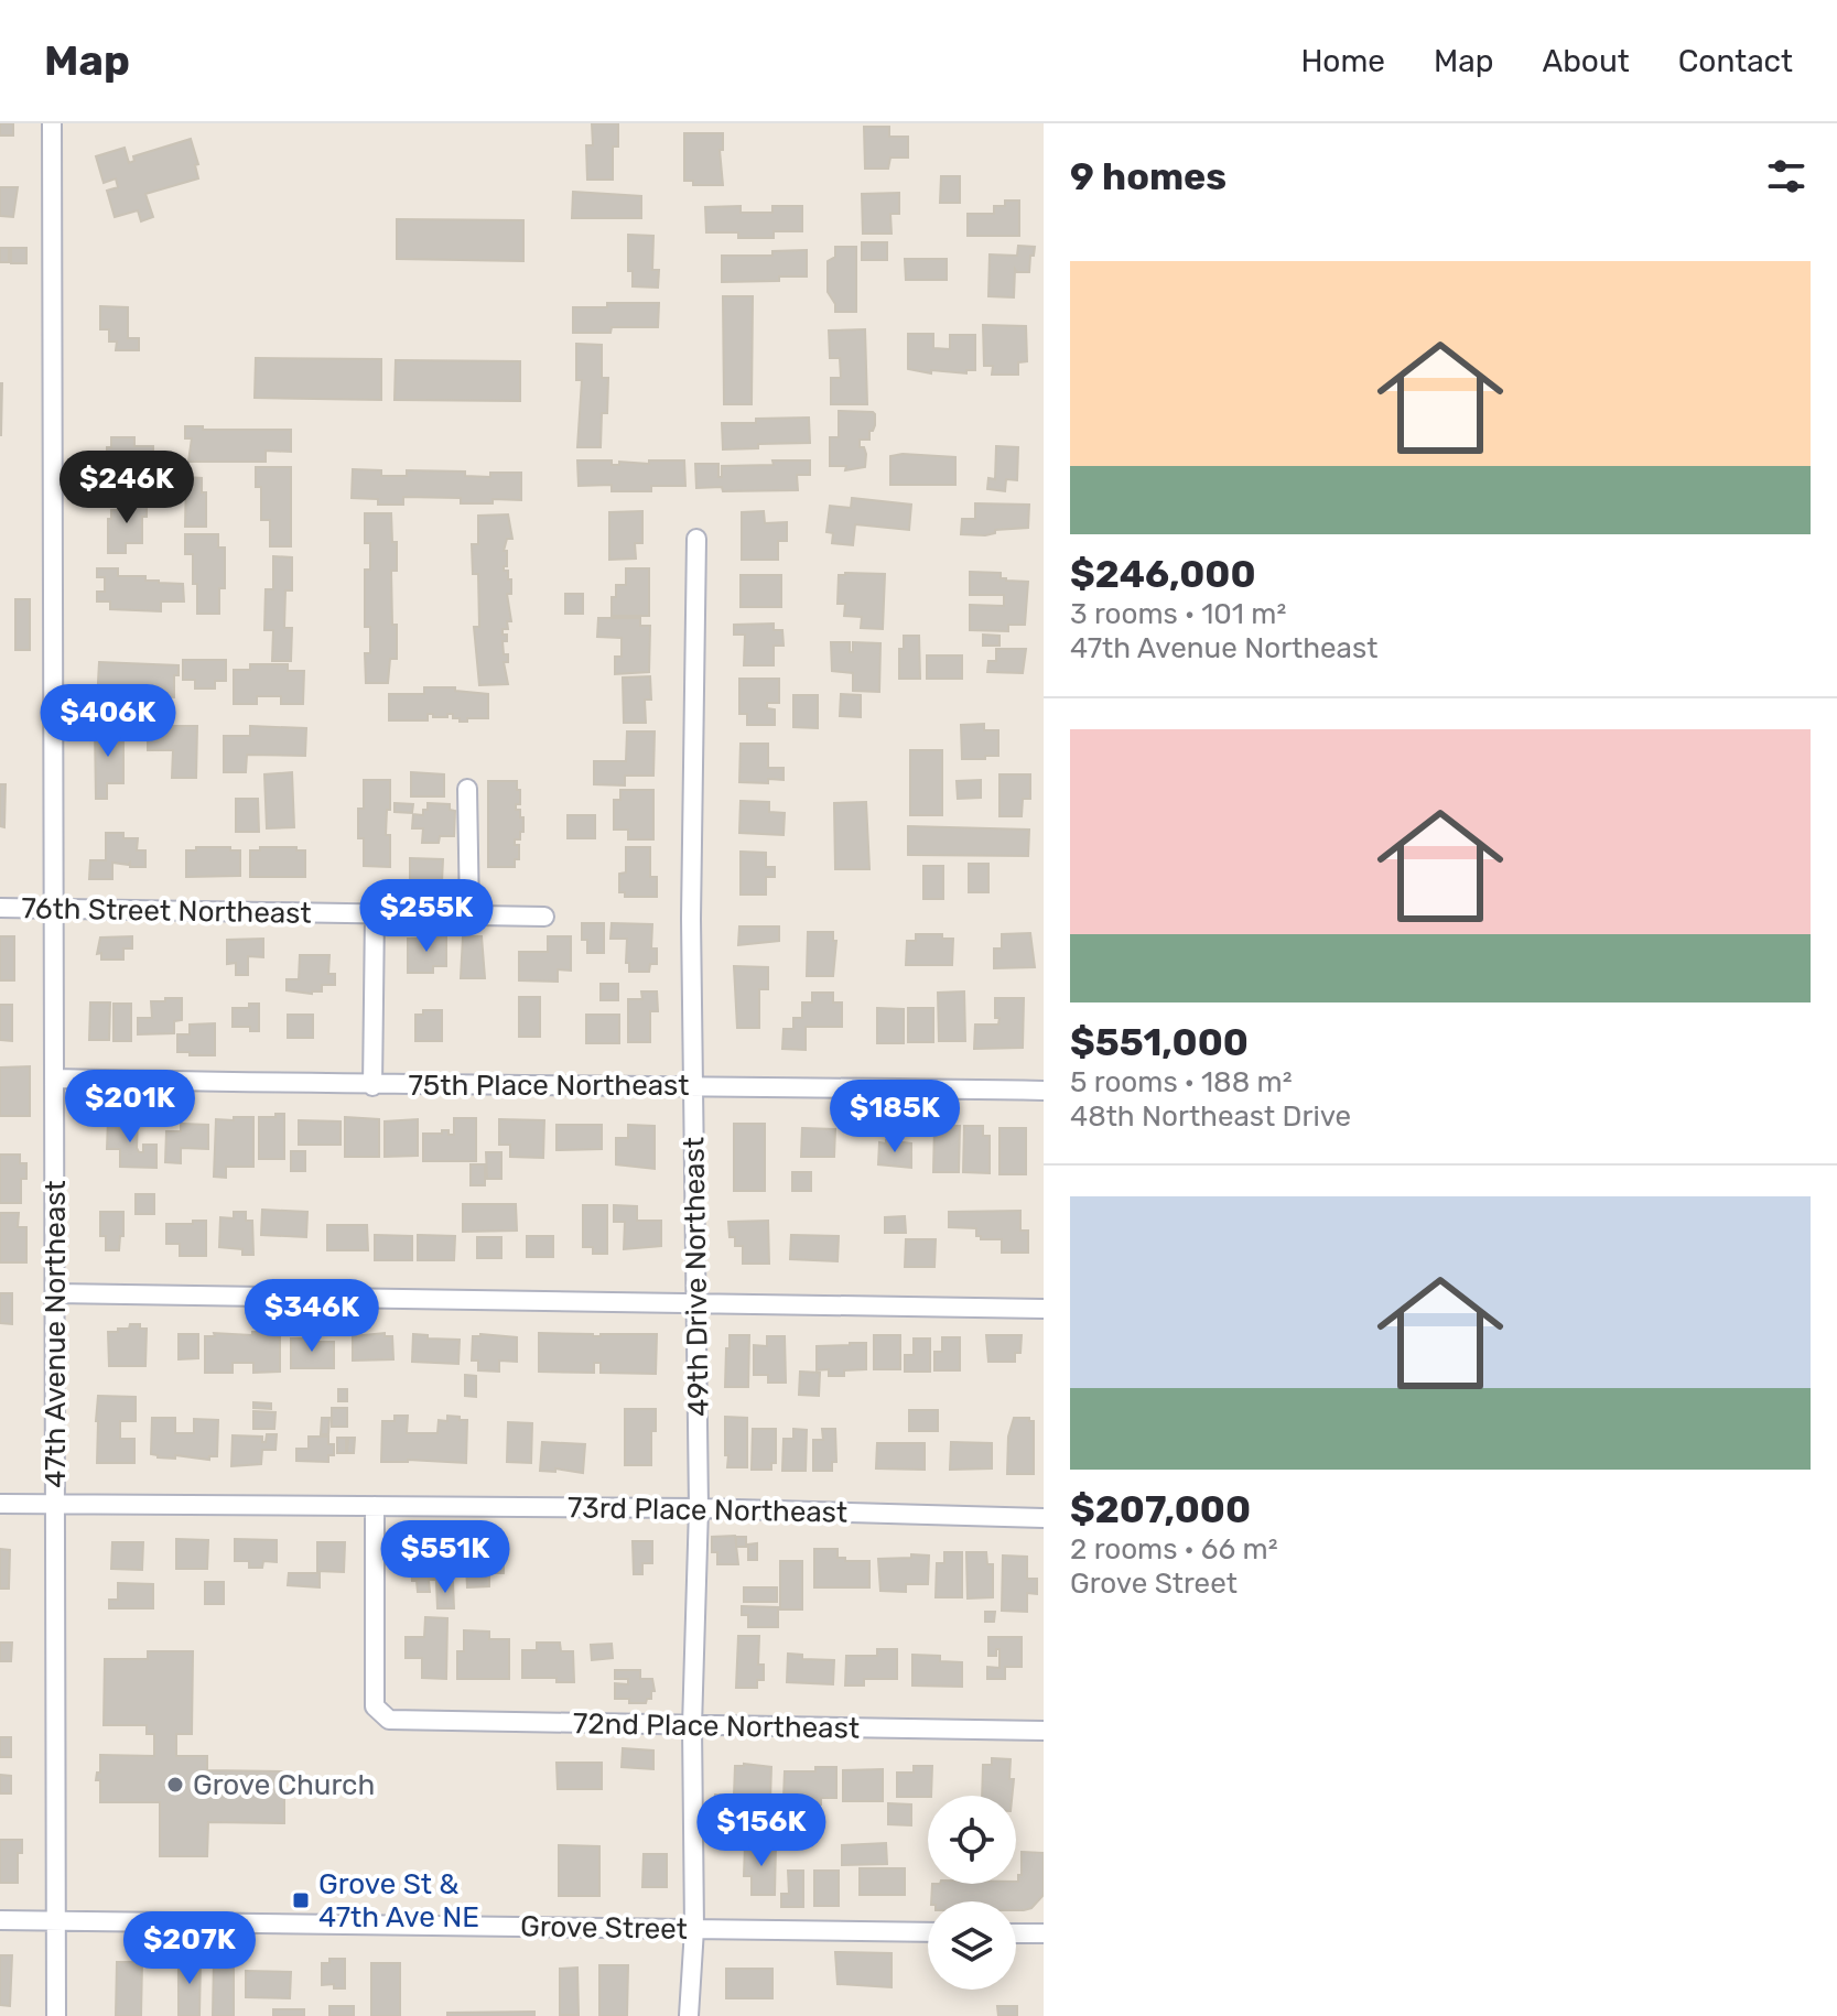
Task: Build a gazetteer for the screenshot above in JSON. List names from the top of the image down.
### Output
{
  "streets": {
    "street": [
      "76th Street Northeast",
      "75th Place Northeast",
      "49th Drive Northeast",
      "47th Avenue Northeast",
      "73rd Place Northeast",
      "72nd Place Northeast",
      "Grove Street"
    ]
  },
  "crossings": [
    ["76th Street Northeast", "47th Avenue Northeast"],
    ["75th Place Northeast", "49th Drive Northeast"],
    ["75th Place Northeast", "47th Avenue Northeast"],
    ["49th Drive Northeast", "73rd Place Northeast"],
    ["49th Drive Northeast", "72nd Place Northeast"],
    ["49th Drive Northeast", "Grove Street"],
    ["47th Avenue Northeast", "73rd Place Northeast"],
    ["47th Avenue Northeast", "Grove Street"],
    ["73rd Place Northeast", "72nd Place Northeast"]
  ],
  "places": {
    "other": ["Grove Church"],
    "transit": ["Grove St & 47th Ave NE"]
  },
  "page": {
    "header": "Map",
    "nav": [
      "Home",
      "Map",
      "About",
      "Contact"
    ],
    "heading": "9 homes",
    "list": [
      {
        "name": "$246,000",
        "note": "3 rooms · 101 m² · 47th Avenue Northeast"
      },
      {
        "name": "$551,000",
        "note": "5 rooms · 188 m² · 48th Northeast Drive"
      },
      {
        "name": "$207,000",
        "note": "2 rooms · 66 m² · Grove Street"
      }
    ],
    "price": [
      "$246K",
      "$406K",
      "$255K",
      "$201K",
      "$185K",
      "$346K",
      "$551K",
      "$156K",
      "$207K"
    ]
  }
}
